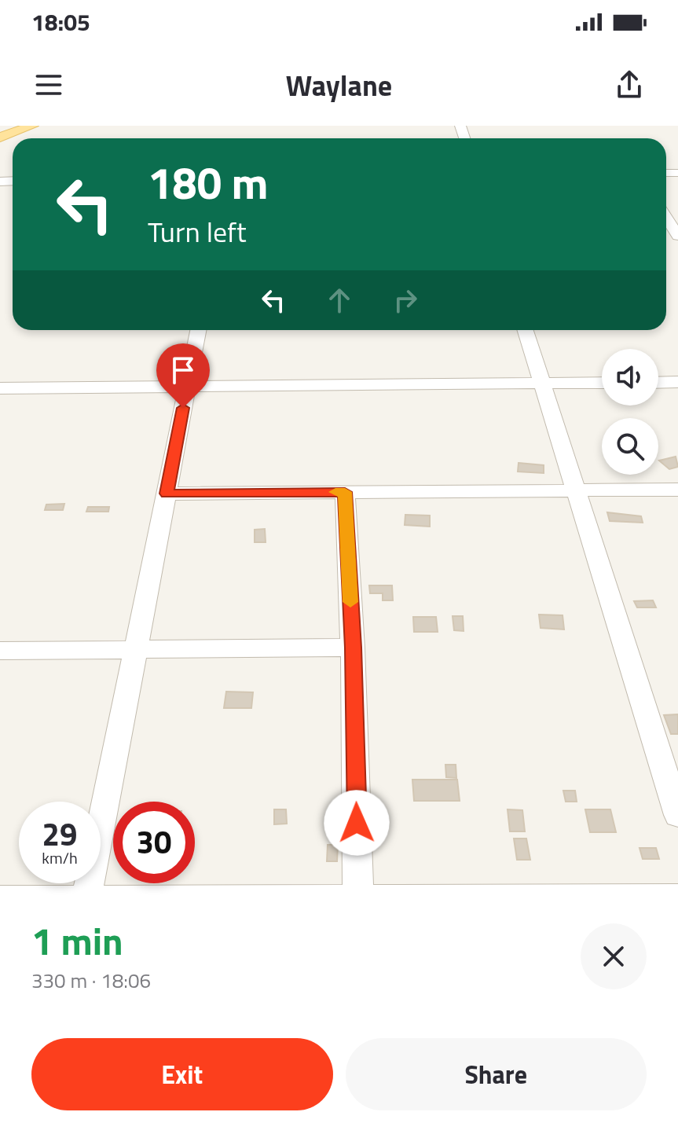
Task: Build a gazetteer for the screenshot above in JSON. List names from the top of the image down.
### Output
{
  "page": {
    "status": "18:05",
    "header": "Waylane",
    "turn": ["180 m", "Turn left"],
    "speed": "29 km/h",
    "limit": "30",
    "heading": ["1 min", "330 m · 18:06"],
    "buttons": ["Exit", "Share"]
  }
}
